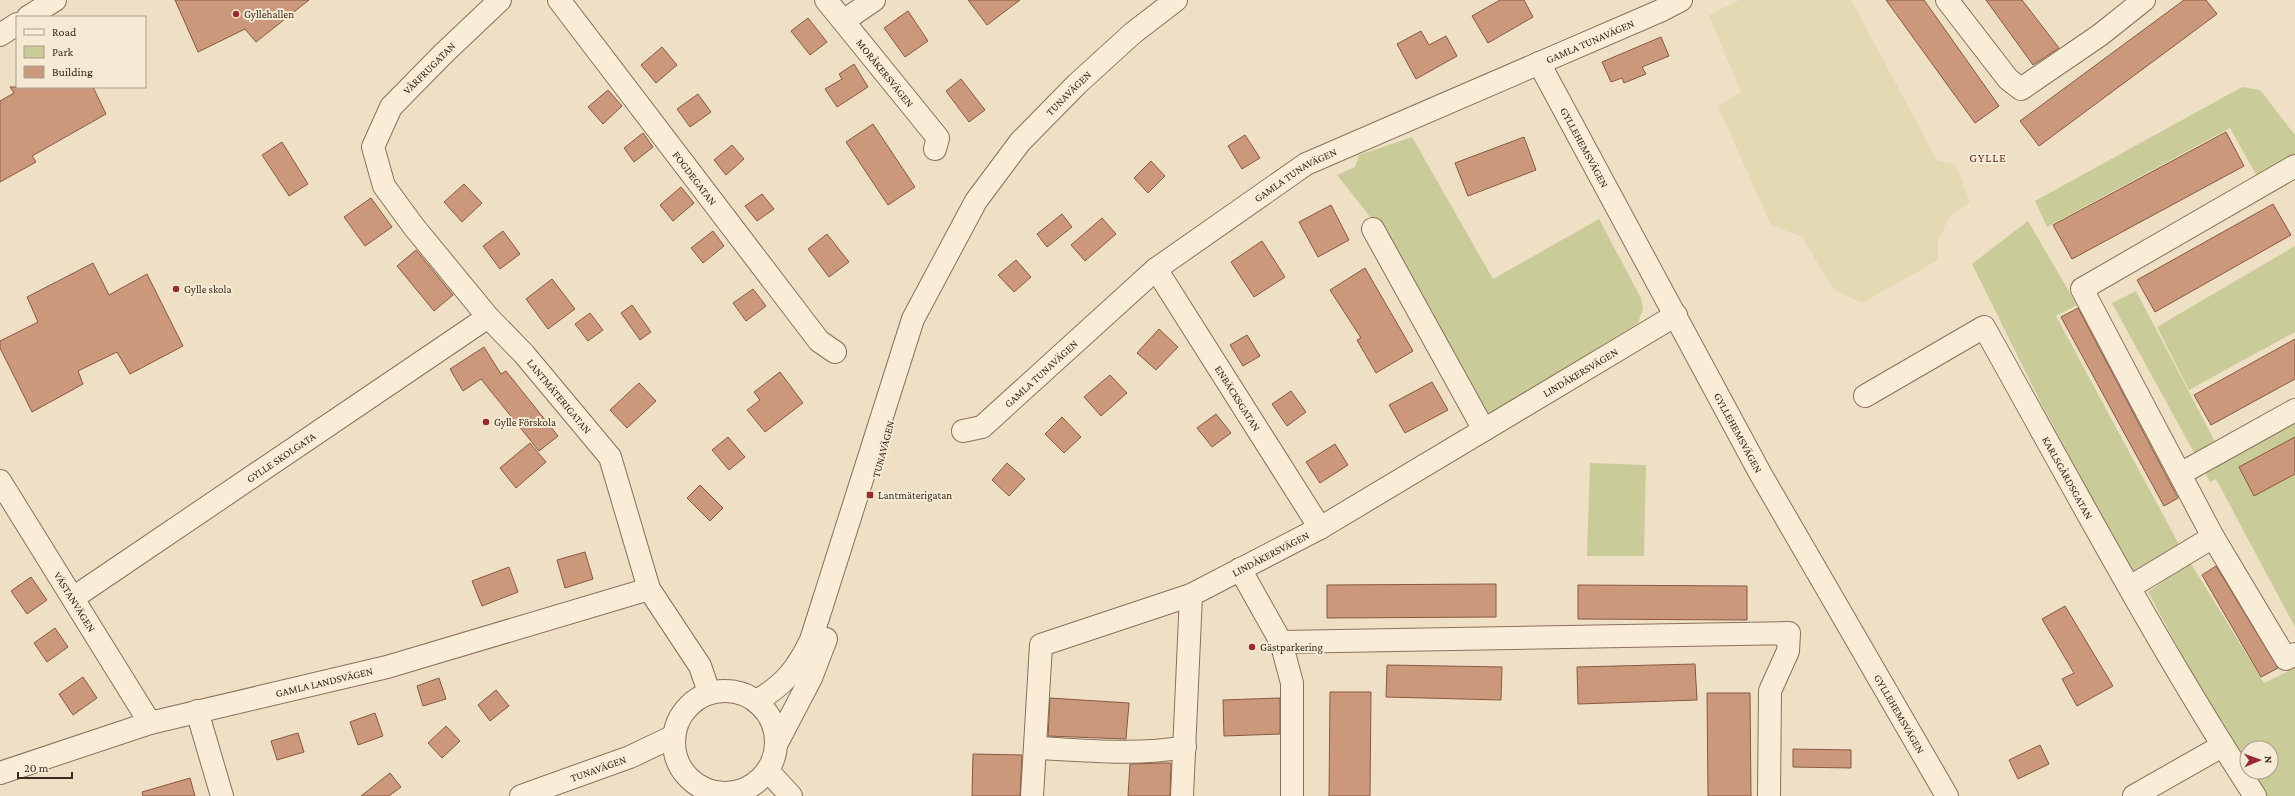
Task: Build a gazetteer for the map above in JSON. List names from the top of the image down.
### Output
{
  "streets": {
    "street": [
      "GAMLA TUNAVÄGEN",
      "VÅRFRUGATAN",
      "MORÅKERSVÄGEN",
      "TUNAVÄGEN",
      "GYLLEHEMSVÄGEN",
      "FOGDEGATAN",
      "LINDÅKERSVÄGEN",
      "LANTMÄTERIGATAN",
      "ENBÄCKSGATAN",
      "GYLLE SKOLGATA",
      "KARLSGÅRDSGATAN",
      "VÄSTANVÄGEN",
      "GAMLA LANDSVÄGEN"
    ]
  },
  "crossings": [
    ["GAMLA TUNAVÄGEN", "GYLLEHEMSVÄGEN"],
    ["GAMLA TUNAVÄGEN", "ENBÄCKSGATAN"],
    ["VÅRFRUGATAN", "LANTMÄTERIGATAN"],
    ["TUNAVÄGEN", "LANTMÄTERIGATAN"],
    ["GYLLEHEMSVÄGEN", "LINDÅKERSVÄGEN"],
    ["LINDÅKERSVÄGEN", "ENBÄCKSGATAN"],
    ["LANTMÄTERIGATAN", "GYLLE SKOLGATA"],
    ["LANTMÄTERIGATAN", "GAMLA LANDSVÄGEN"],
    ["GYLLE SKOLGATA", "VÄSTANVÄGEN"],
    ["VÄSTANVÄGEN", "GAMLA LANDSVÄGEN"]
  ],
  "districts": ["GYLLE"],
  "places": {
    "other": [
      "Gyllehallen",
      "Gylle skola",
      "Gylle Förskola",
      "Gästparkering"
    ],
    "transit": ["Lantmäterigatan"]
  },
  "legend": ["Road", "Park", "Building"],
  "scale_bar": "20 m",
  "north": "right"
}
